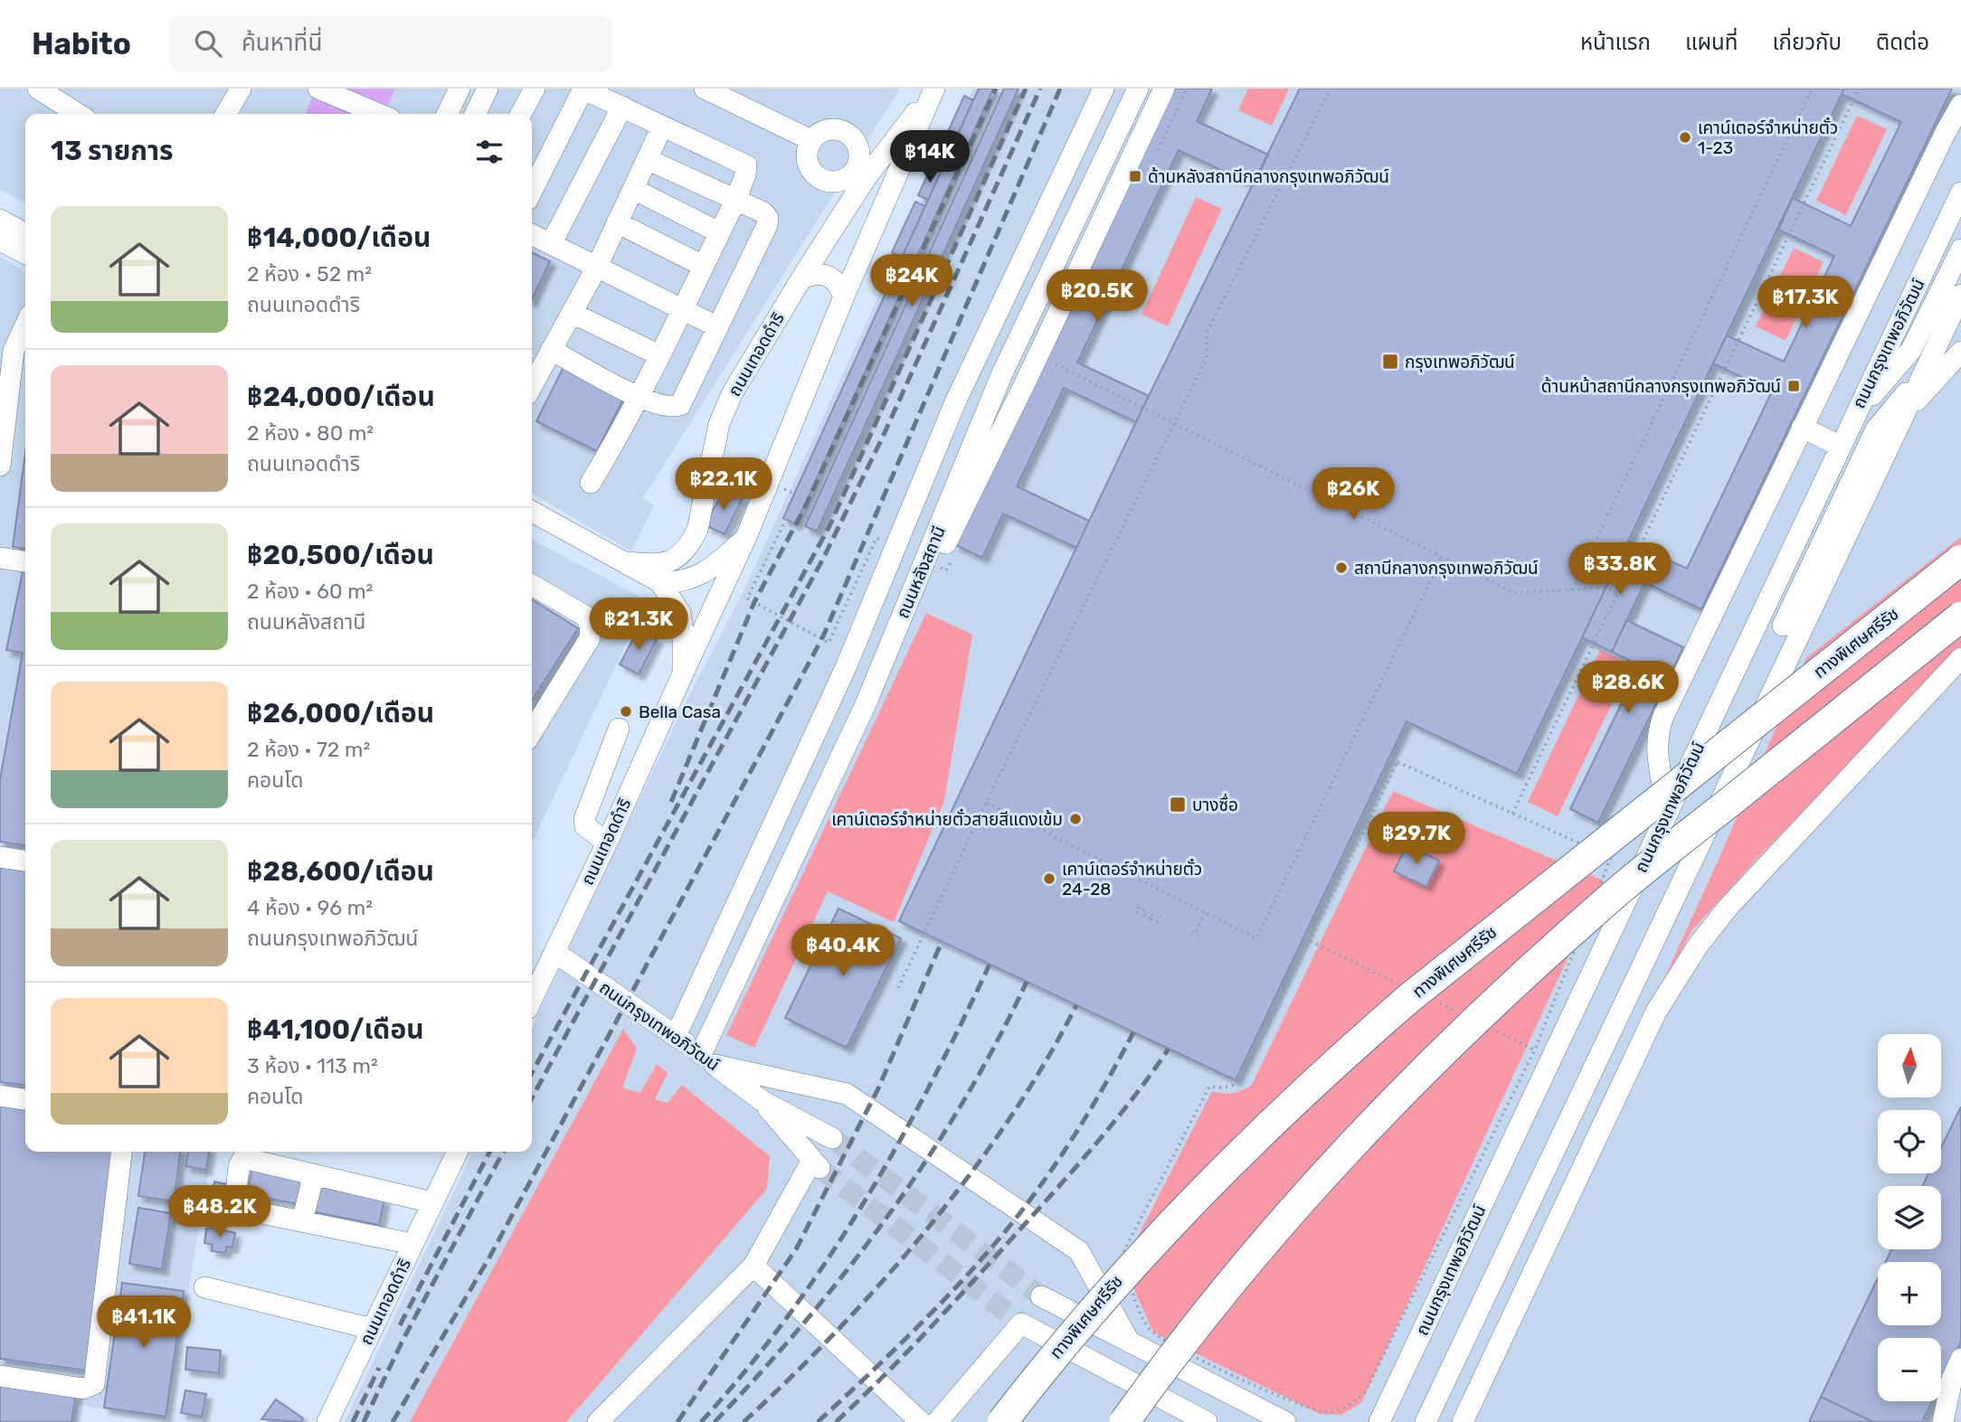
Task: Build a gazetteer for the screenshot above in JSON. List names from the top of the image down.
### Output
{
  "streets": {
    "highway": ["ทางพิเศษศรีรัช"],
    "street": ["ถนนกรุงเทพอภิวัฒน์", "ถนนเทอดดำริ", "ถนนหลังสถานี"]
  },
  "crossings": [
    ["ถนนกรุงเทพอภิวัฒน์", "ถนนเทอดดำริ"],
    ["ถนนกรุงเทพอภิวัฒน์", "ถนนหลังสถานี"]
  ],
  "places": {
    "other": [
      "เคาน์เตอร์จำหน่ายตั๋ว 1-23",
      "สถานีกลางกรุงเทพอภิวัฒน์",
      "Bella Casa",
      "เคาน์เตอร์จำหน่ายตั๋วสายสีแดงเข้ม",
      "เคาน์เตอร์จำหน่ายตั๋ว 24-28"
    ],
    "transit": [
      "ด้านหลังสถานีกลางกรุงเทพอภิวัฒน์",
      "กรุงเทพอภิวัฒน์",
      "ด้านหน้าสถานีกลางกรุงเทพอภิวัฒน์",
      "บางซื่อ"
    ]
  },
  "north": "top",
  "page": {
    "header": "Habito",
    "search": "ค้นหาที่นี่",
    "nav": [
      "หน้าแรก",
      "แผนที่",
      "เกี่ยวกับ",
      "ติดต่อ"
    ],
    "heading": "13 รายการ",
    "price": [
      "฿14K",
      "฿24K",
      "฿20.5K",
      "฿17.3K",
      "฿22.1K",
      "฿26K",
      "฿33.8K",
      "฿21.3K",
      "฿28.6K",
      "฿29.7K",
      "฿40.4K",
      "฿48.2K",
      "฿41.1K"
    ],
    "list": [
      {
        "name": "฿14,000/เดือน",
        "note": "2 ห้อง · 52 m² · ถนนเทอดดำริ"
      },
      {
        "name": "฿24,000/เดือน",
        "note": "2 ห้อง · 80 m² · ถนนเทอดดำริ"
      },
      {
        "name": "฿20,500/เดือน",
        "note": "2 ห้อง · 60 m² · ถนนหลังสถานี"
      },
      {
        "name": "฿26,000/เดือน",
        "note": "2 ห้อง · 72 m² · คอนโด"
      },
      {
        "name": "฿28,600/เดือน",
        "note": "4 ห้อง · 96 m² · ถนนกรุงเทพอภิวัฒน์"
      },
      {
        "name": "฿41,100/เดือน",
        "note": "3 ห้อง · 113 m² · คอนโด"
      }
    ],
    "map_buttons": ["+", "−"]
  }
}
